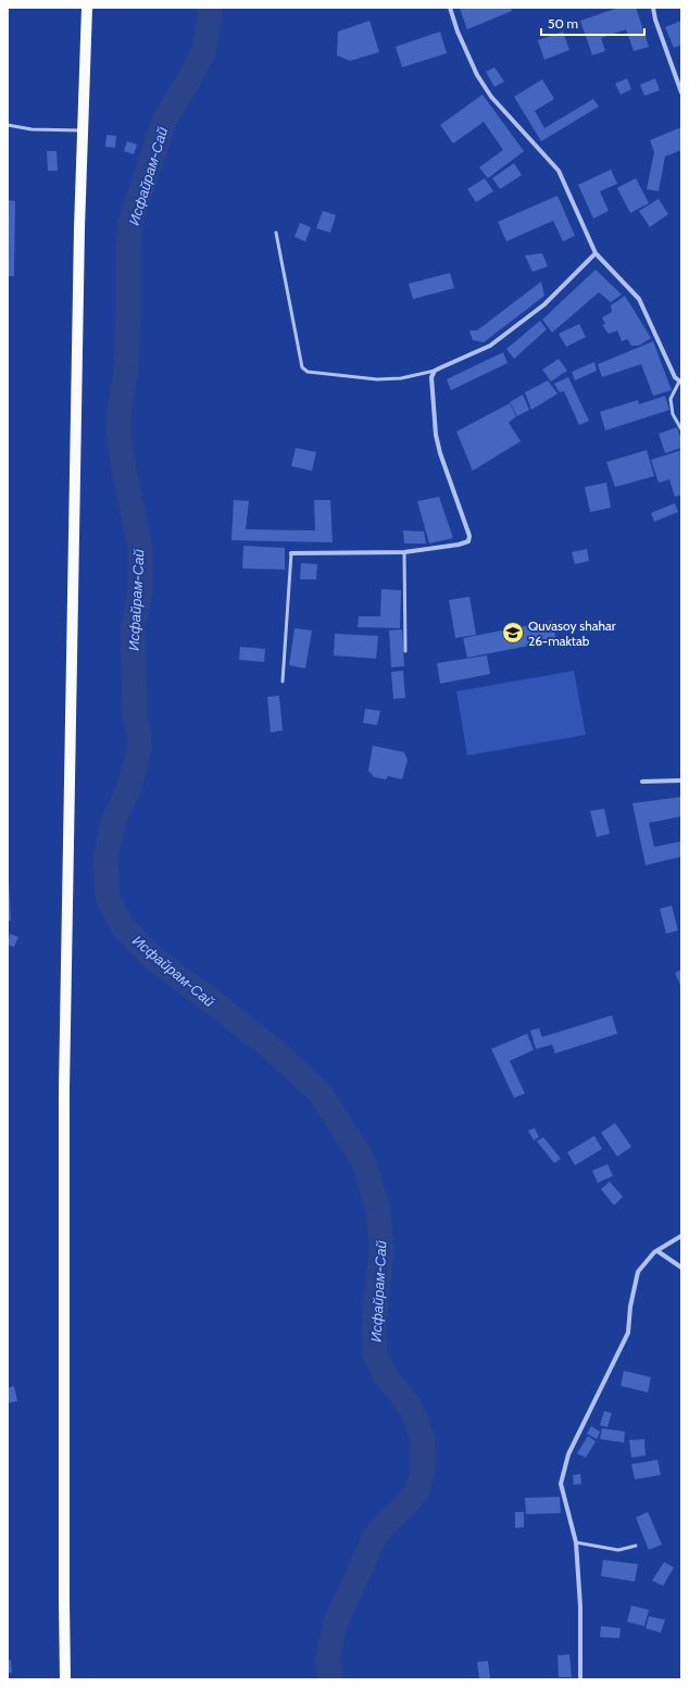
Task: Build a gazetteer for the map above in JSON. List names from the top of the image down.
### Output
{
  "water": ["Исфайрам-Сай"],
  "places": {
    "school or university": ["Quvasoy shahar 26-maktab"]
  },
  "scale_bar": "50 m"
}
